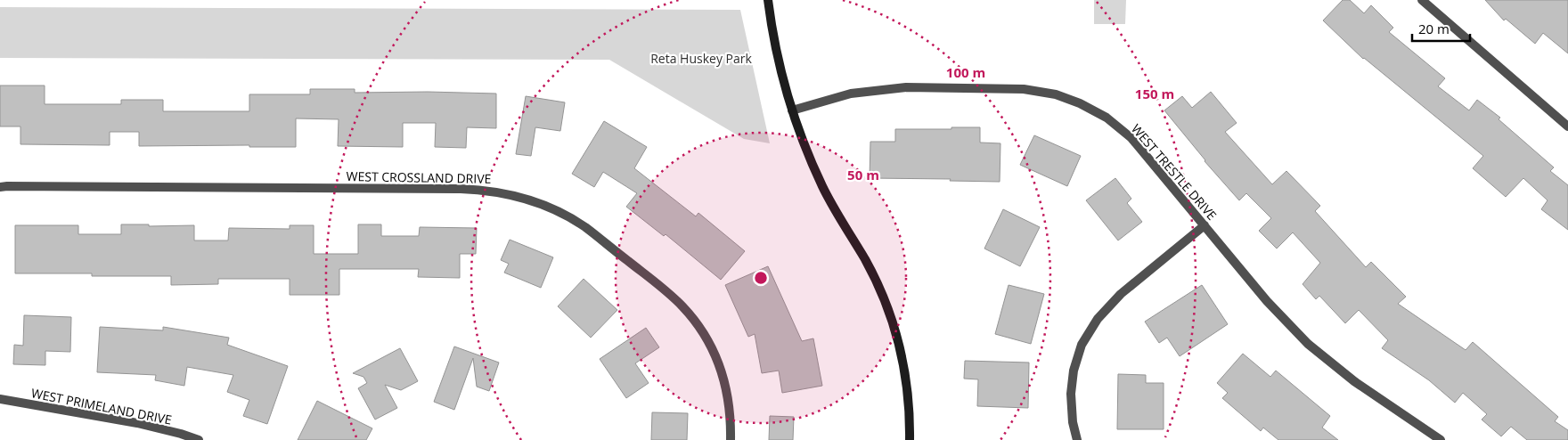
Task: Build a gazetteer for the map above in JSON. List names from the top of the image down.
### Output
{
  "streets": {
    "street": ["WEST TRESTLE DRIVE", "WEST CROSSLAND DRIVE", "WEST PRIMELAND DRIVE"]
  },
  "parks": ["Reta Huskey Park"],
  "scale_bar": "20 m",
  "rings": ["100 m", "150 m", "50 m"]
}
